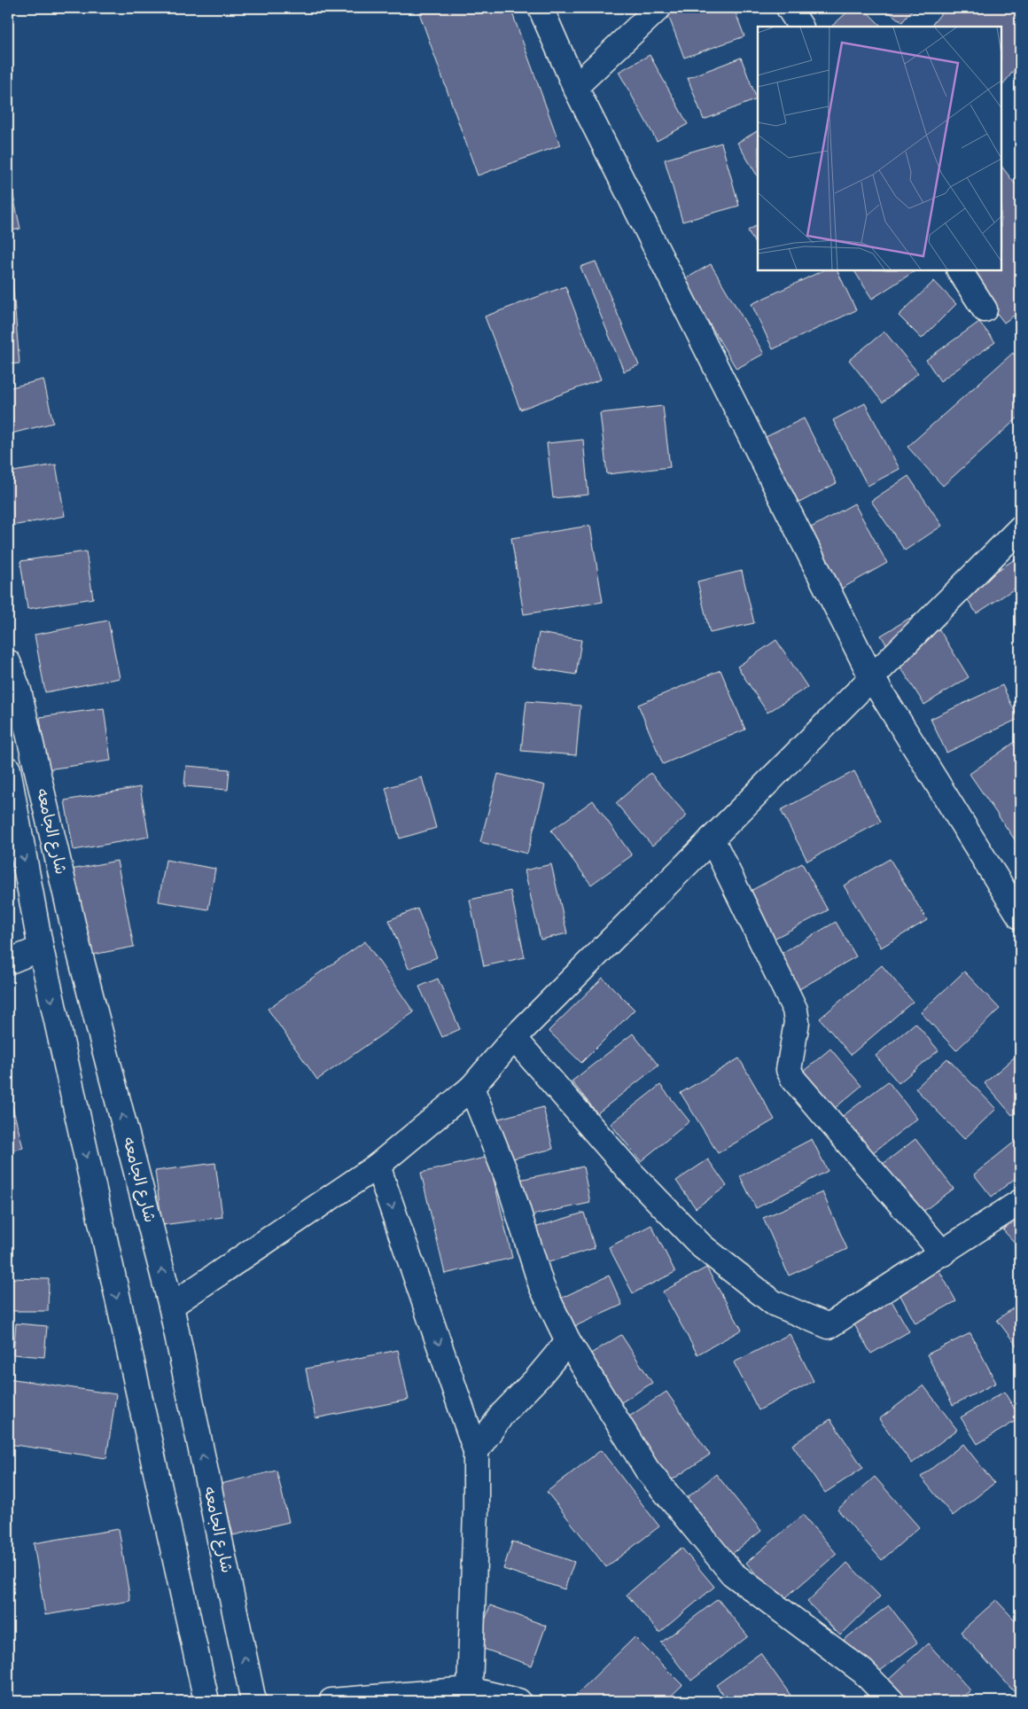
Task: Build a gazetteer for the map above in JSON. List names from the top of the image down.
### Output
{
  "streets": {
    "street": ["شارع الجامعه"]
  }
}
